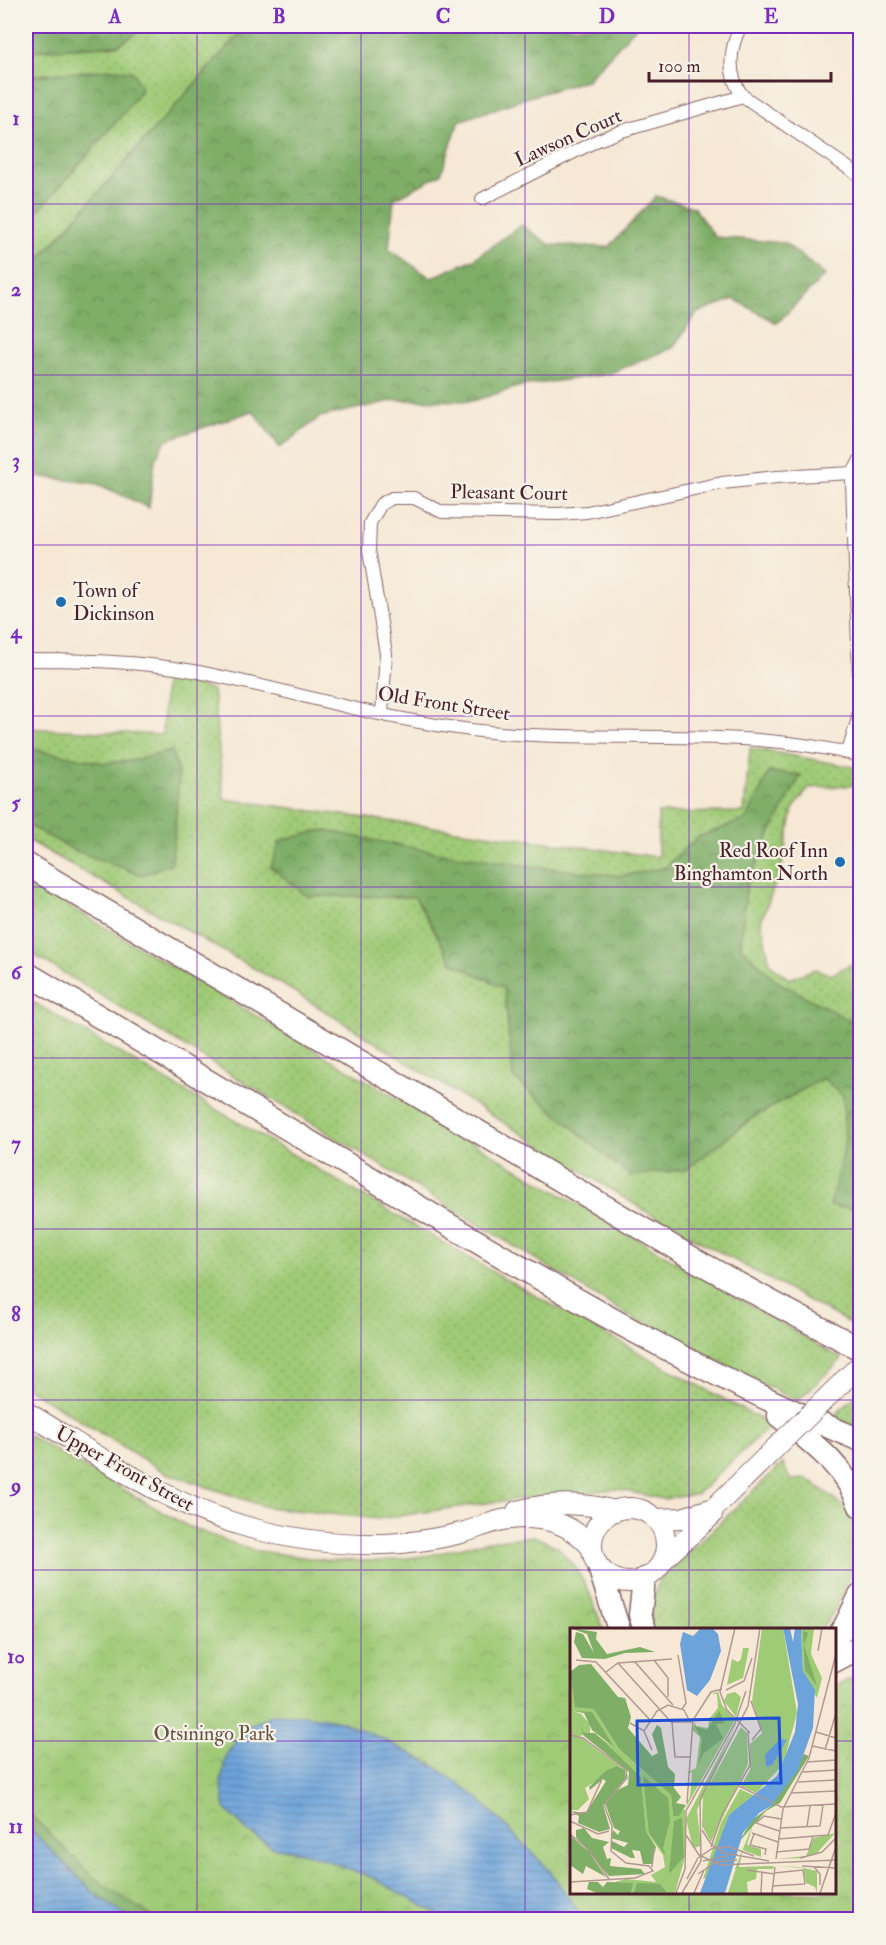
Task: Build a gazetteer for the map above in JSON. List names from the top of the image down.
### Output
{
  "streets": {
    "main road": ["Upper Front Street"],
    "street": ["Lawson Court", "Pleasant Court", "Old Front Street"]
  },
  "crossings": [
    ["Pleasant Court", "Old Front Street"]
  ],
  "parks": ["Otsiningo Park"],
  "places": ["Town of Dickinson", "Red Roof Inn Binghamton North"],
  "scale_bar": "100 m",
  "grid": {
    "columns": [
      "A",
      "B",
      "C",
      "D",
      "E"
    ],
    "rows": [
      "1",
      "2",
      "3",
      "4",
      "5",
      "6",
      "7",
      "8",
      "9",
      "10",
      "11"
    ]
  }
}
